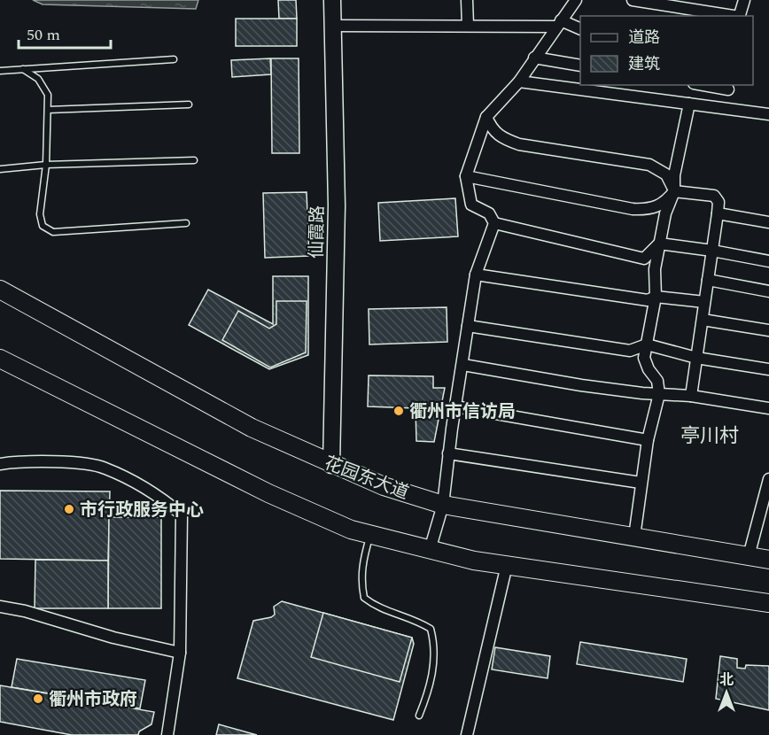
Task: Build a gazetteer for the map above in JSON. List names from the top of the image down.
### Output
{
  "streets": {
    "main road": ["花园东大道"],
    "street": ["仙霞路"]
  },
  "crossings": [
    ["仙霞路", "花园东大道"]
  ],
  "districts": ["亭川村"],
  "places": ["衢州市信访局", "市行政服务中心", "衢州市政府"],
  "legend": ["道路", "建筑"],
  "scale_bar": "50 m",
  "north": "top"
}
